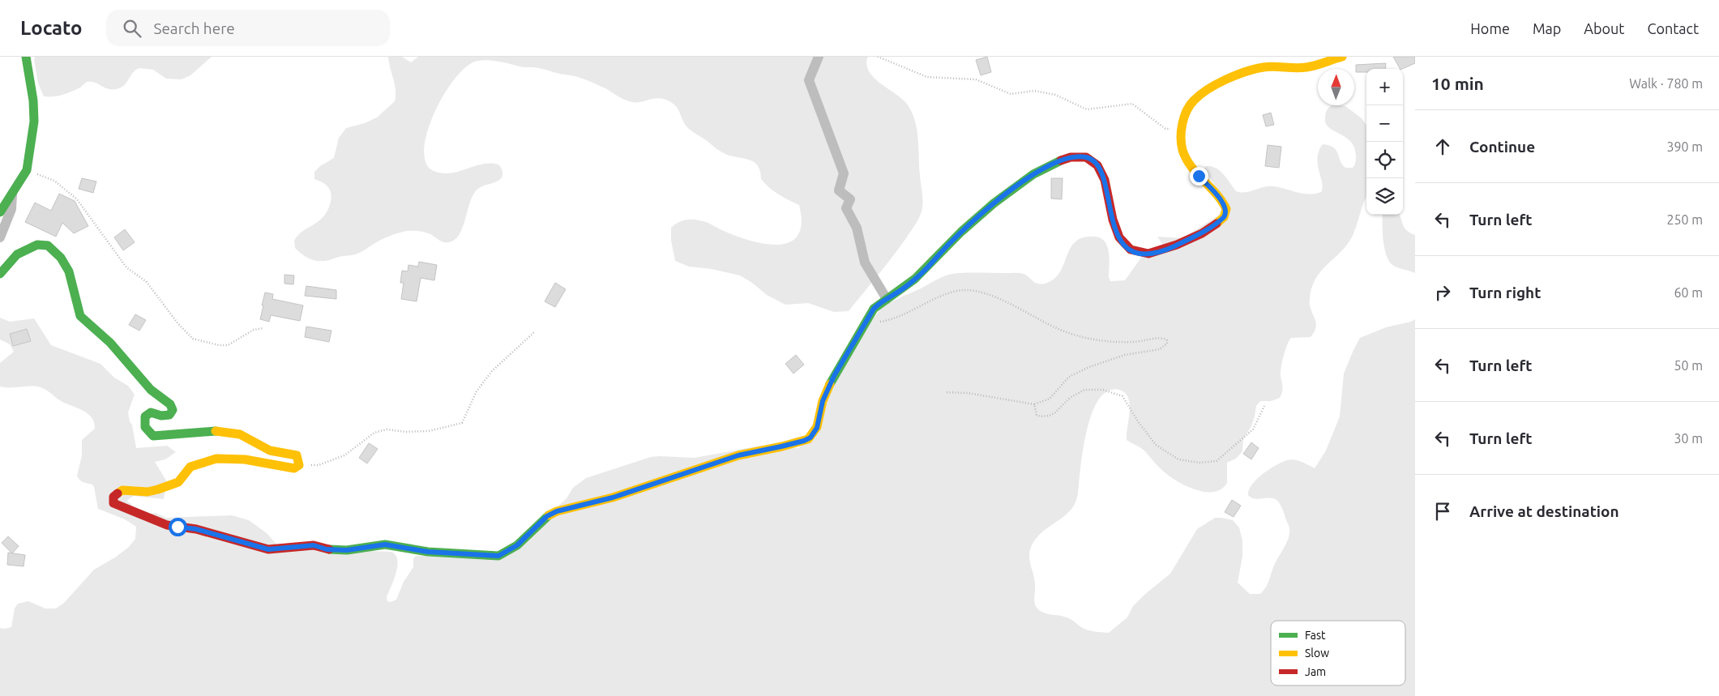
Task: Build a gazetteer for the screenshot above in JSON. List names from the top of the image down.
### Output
{
  "legend": ["Fast", "Slow", "Jam"],
  "north": "top",
  "page": {
    "header": "Locato",
    "search": "Search here",
    "nav": [
      "Home",
      "Map",
      "About",
      "Contact"
    ],
    "heading": ["10 min", "Walk · 780 m"],
    "map_buttons": ["+", "−"],
    "list": [
      ["Continue", "390 m"],
      ["Turn left", "250 m"],
      ["Turn right", "60 m"],
      ["Turn left", "50 m"],
      ["Turn left", "30 m"],
      "Arrive at destination"
    ]
  }
}
